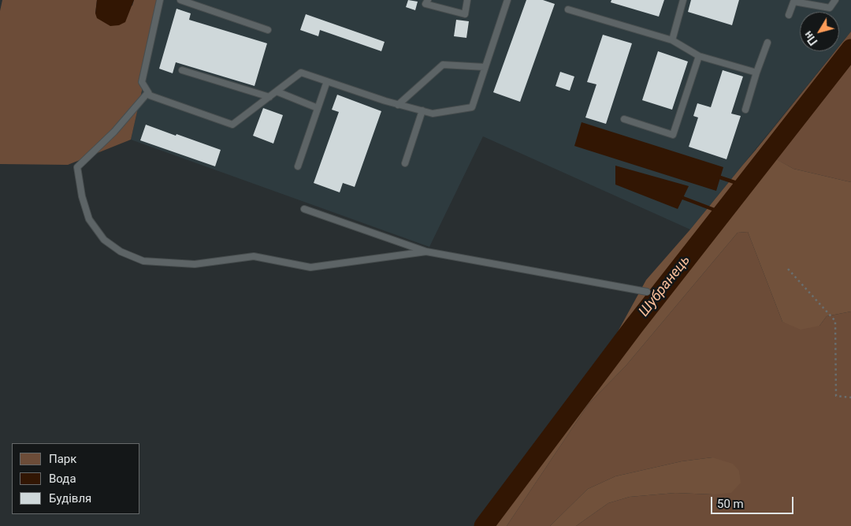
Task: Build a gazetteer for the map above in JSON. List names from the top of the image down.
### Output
{
  "water": ["Шубранець"],
  "legend": ["Парк", "Вода", "Будівля"],
  "scale_bar": "50 m",
  "north": "bottom left"
}
